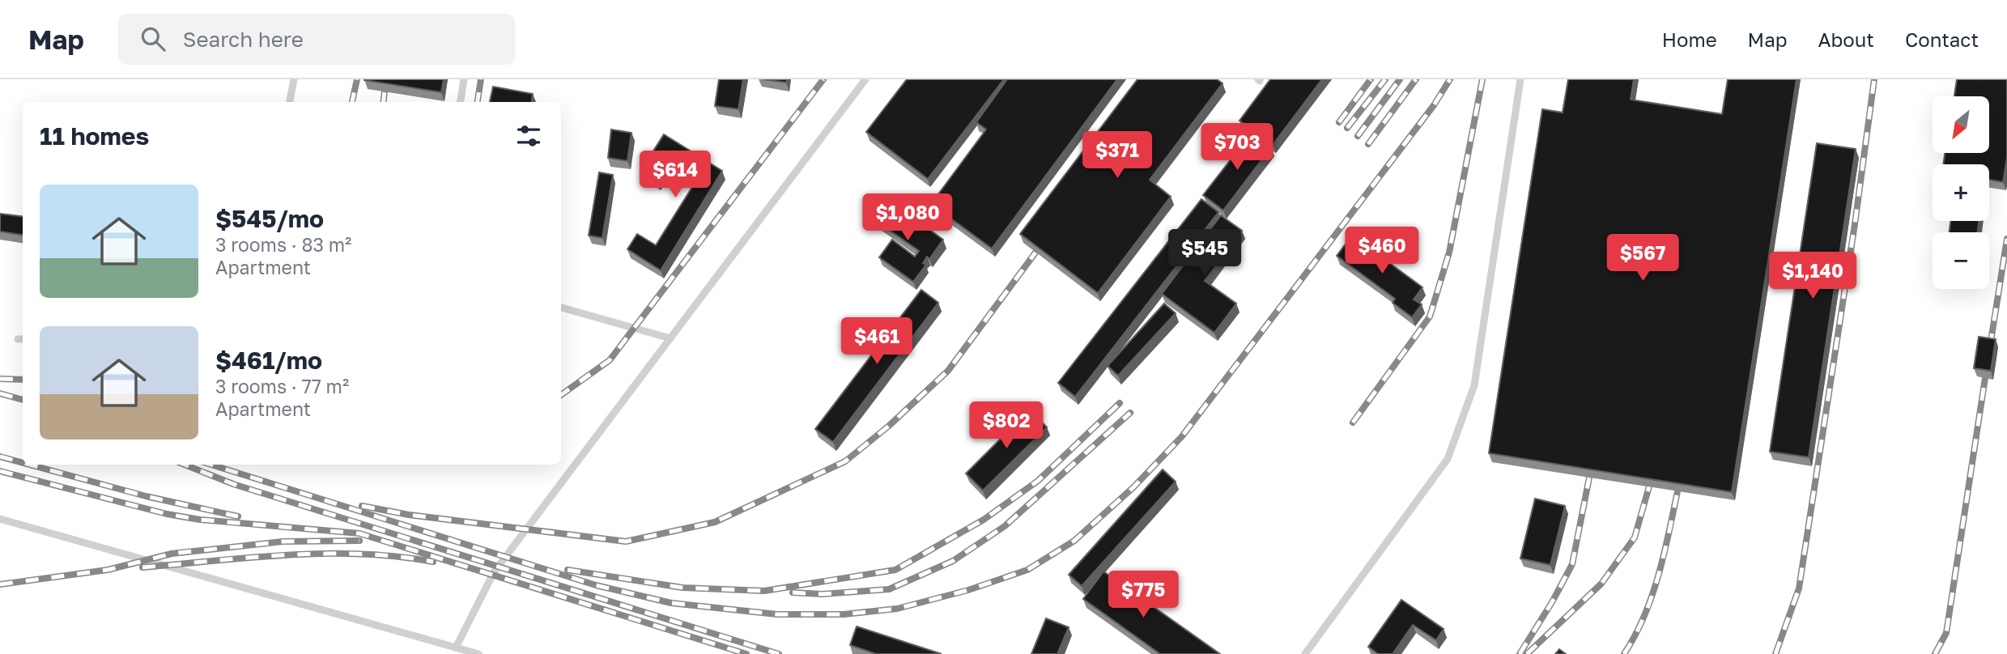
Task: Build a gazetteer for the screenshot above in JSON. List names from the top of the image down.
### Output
{
  "north": "bottom left",
  "page": {
    "header": "Map",
    "search": "Search here",
    "nav": [
      "Home",
      "Map",
      "About",
      "Contact"
    ],
    "map_buttons": ["+", "−"],
    "heading": "11 homes",
    "price": [
      "$703",
      "$371",
      "$614",
      "$1,080",
      "$460",
      "$545",
      "$567",
      "$1,140",
      "$461",
      "$802",
      "$775"
    ],
    "list": [
      {
        "name": "$545/mo",
        "note": "3 rooms · 83 m² · Apartment"
      },
      {
        "name": "$461/mo",
        "note": "3 rooms · 77 m² · Apartment"
      }
    ]
  }
}
